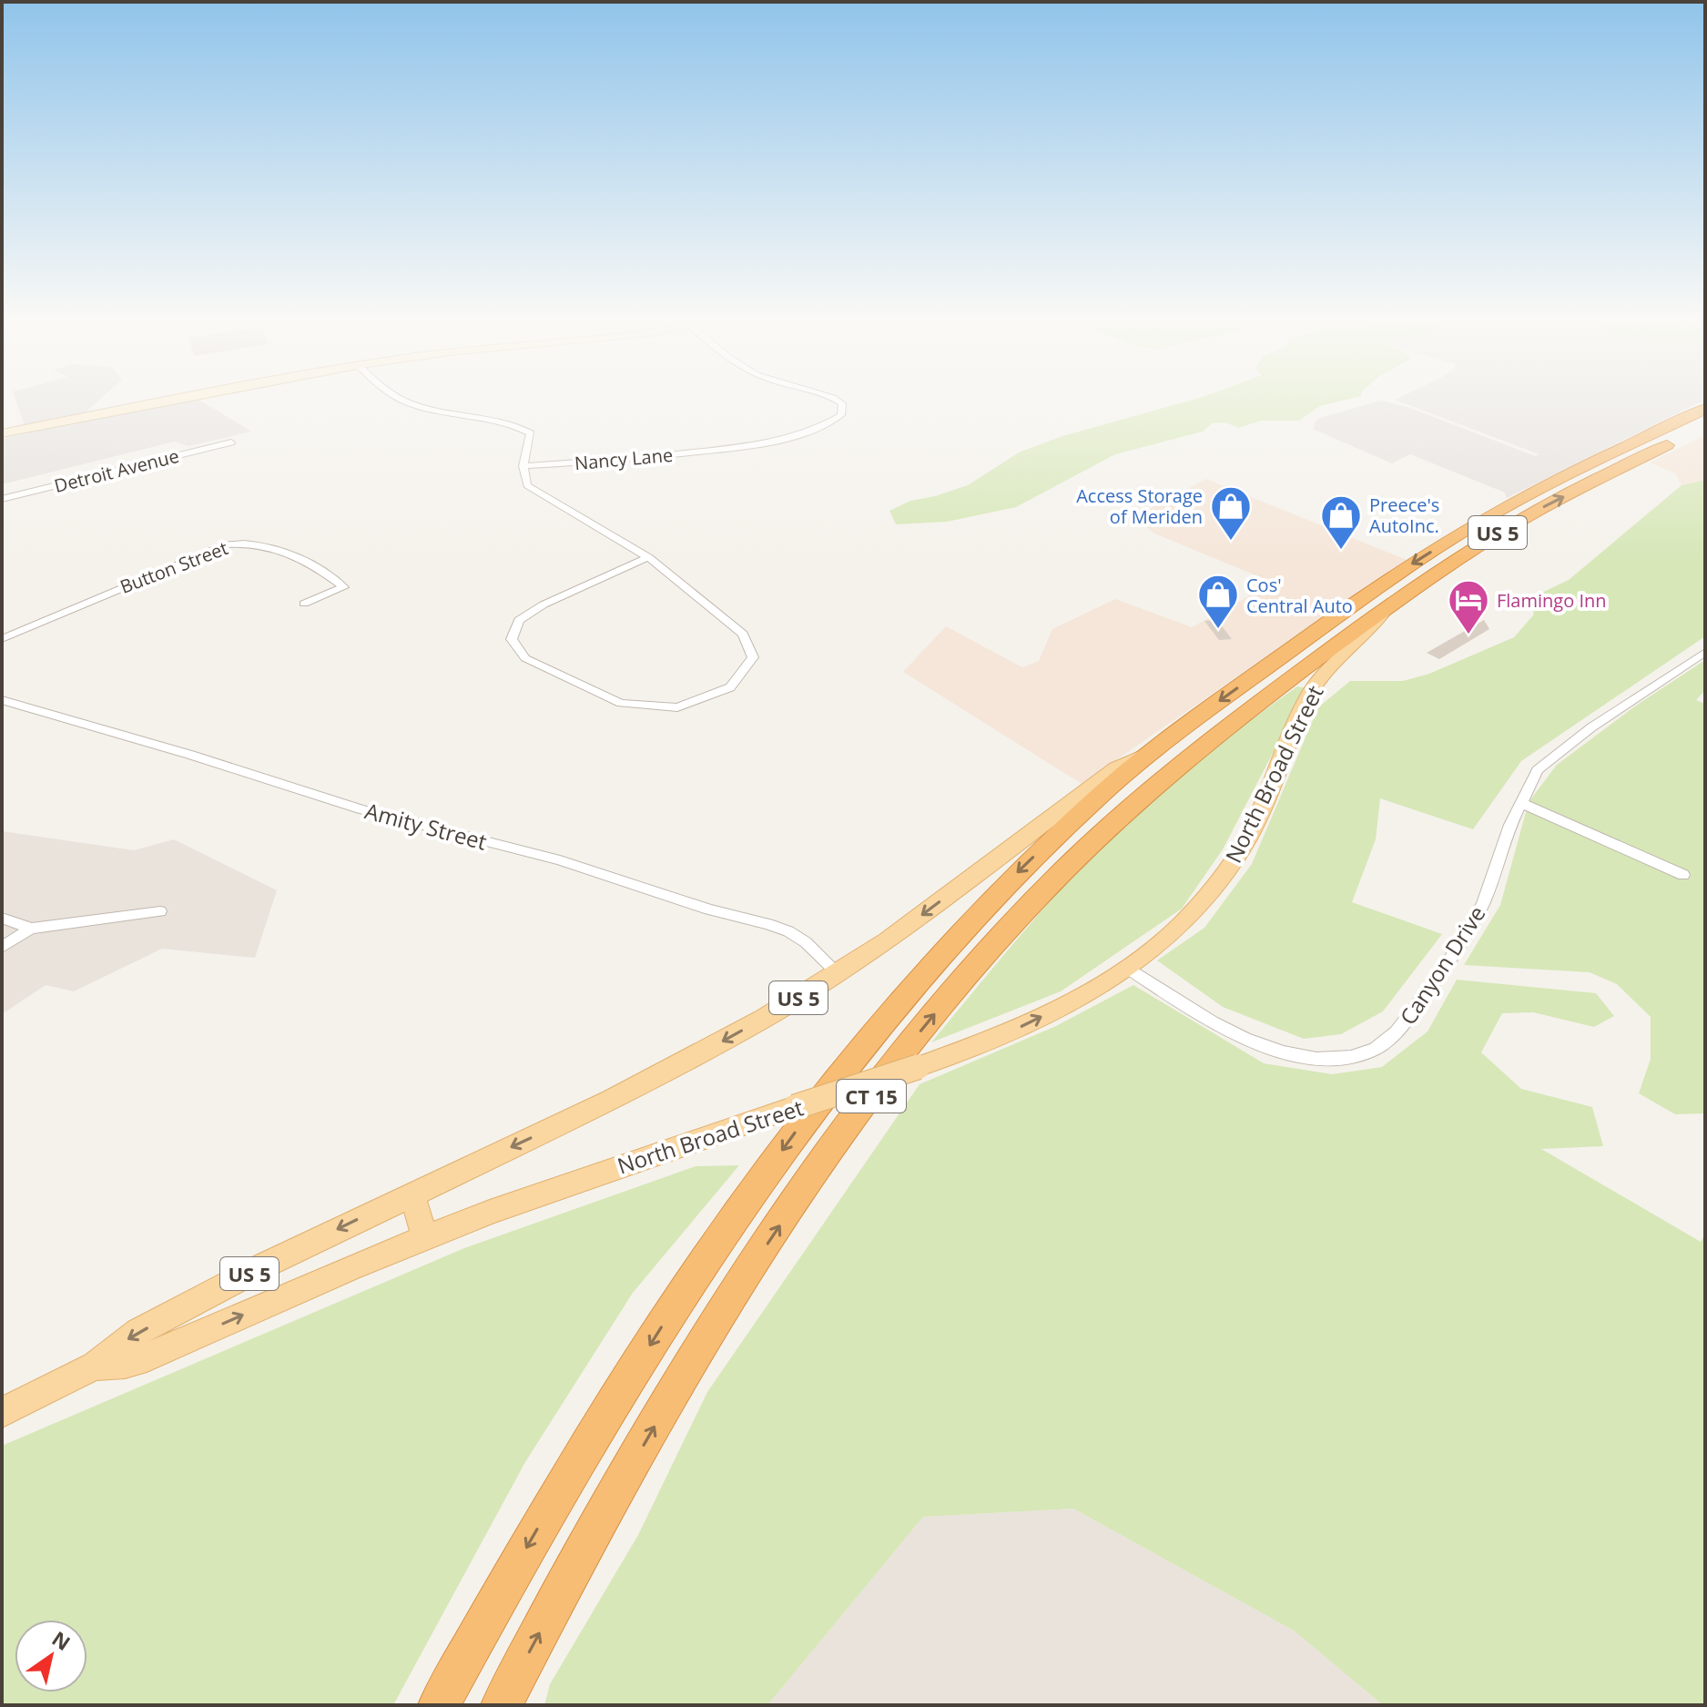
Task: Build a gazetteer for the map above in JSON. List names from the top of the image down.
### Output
{
  "streets": {
    "highway": ["US 5", "North Broad Street", "CT 15"],
    "street": [
      "Nancy Lane",
      "Detroit Avenue",
      "Button Street",
      "Amity Street",
      "Canyon Drive"
    ]
  },
  "crossings": [
    ["North Broad Street", "Amity Street"],
    ["North Broad Street", "Canyon Drive"],
    ["North Broad Street", "CT 15"]
  ],
  "places": {
    "shop": ["Access Storage of Meriden", "Preece's AutoInc.", "Cos' Central Auto"],
    "hotel": ["Flamingo Inn"]
  },
  "north": "top right"
}
